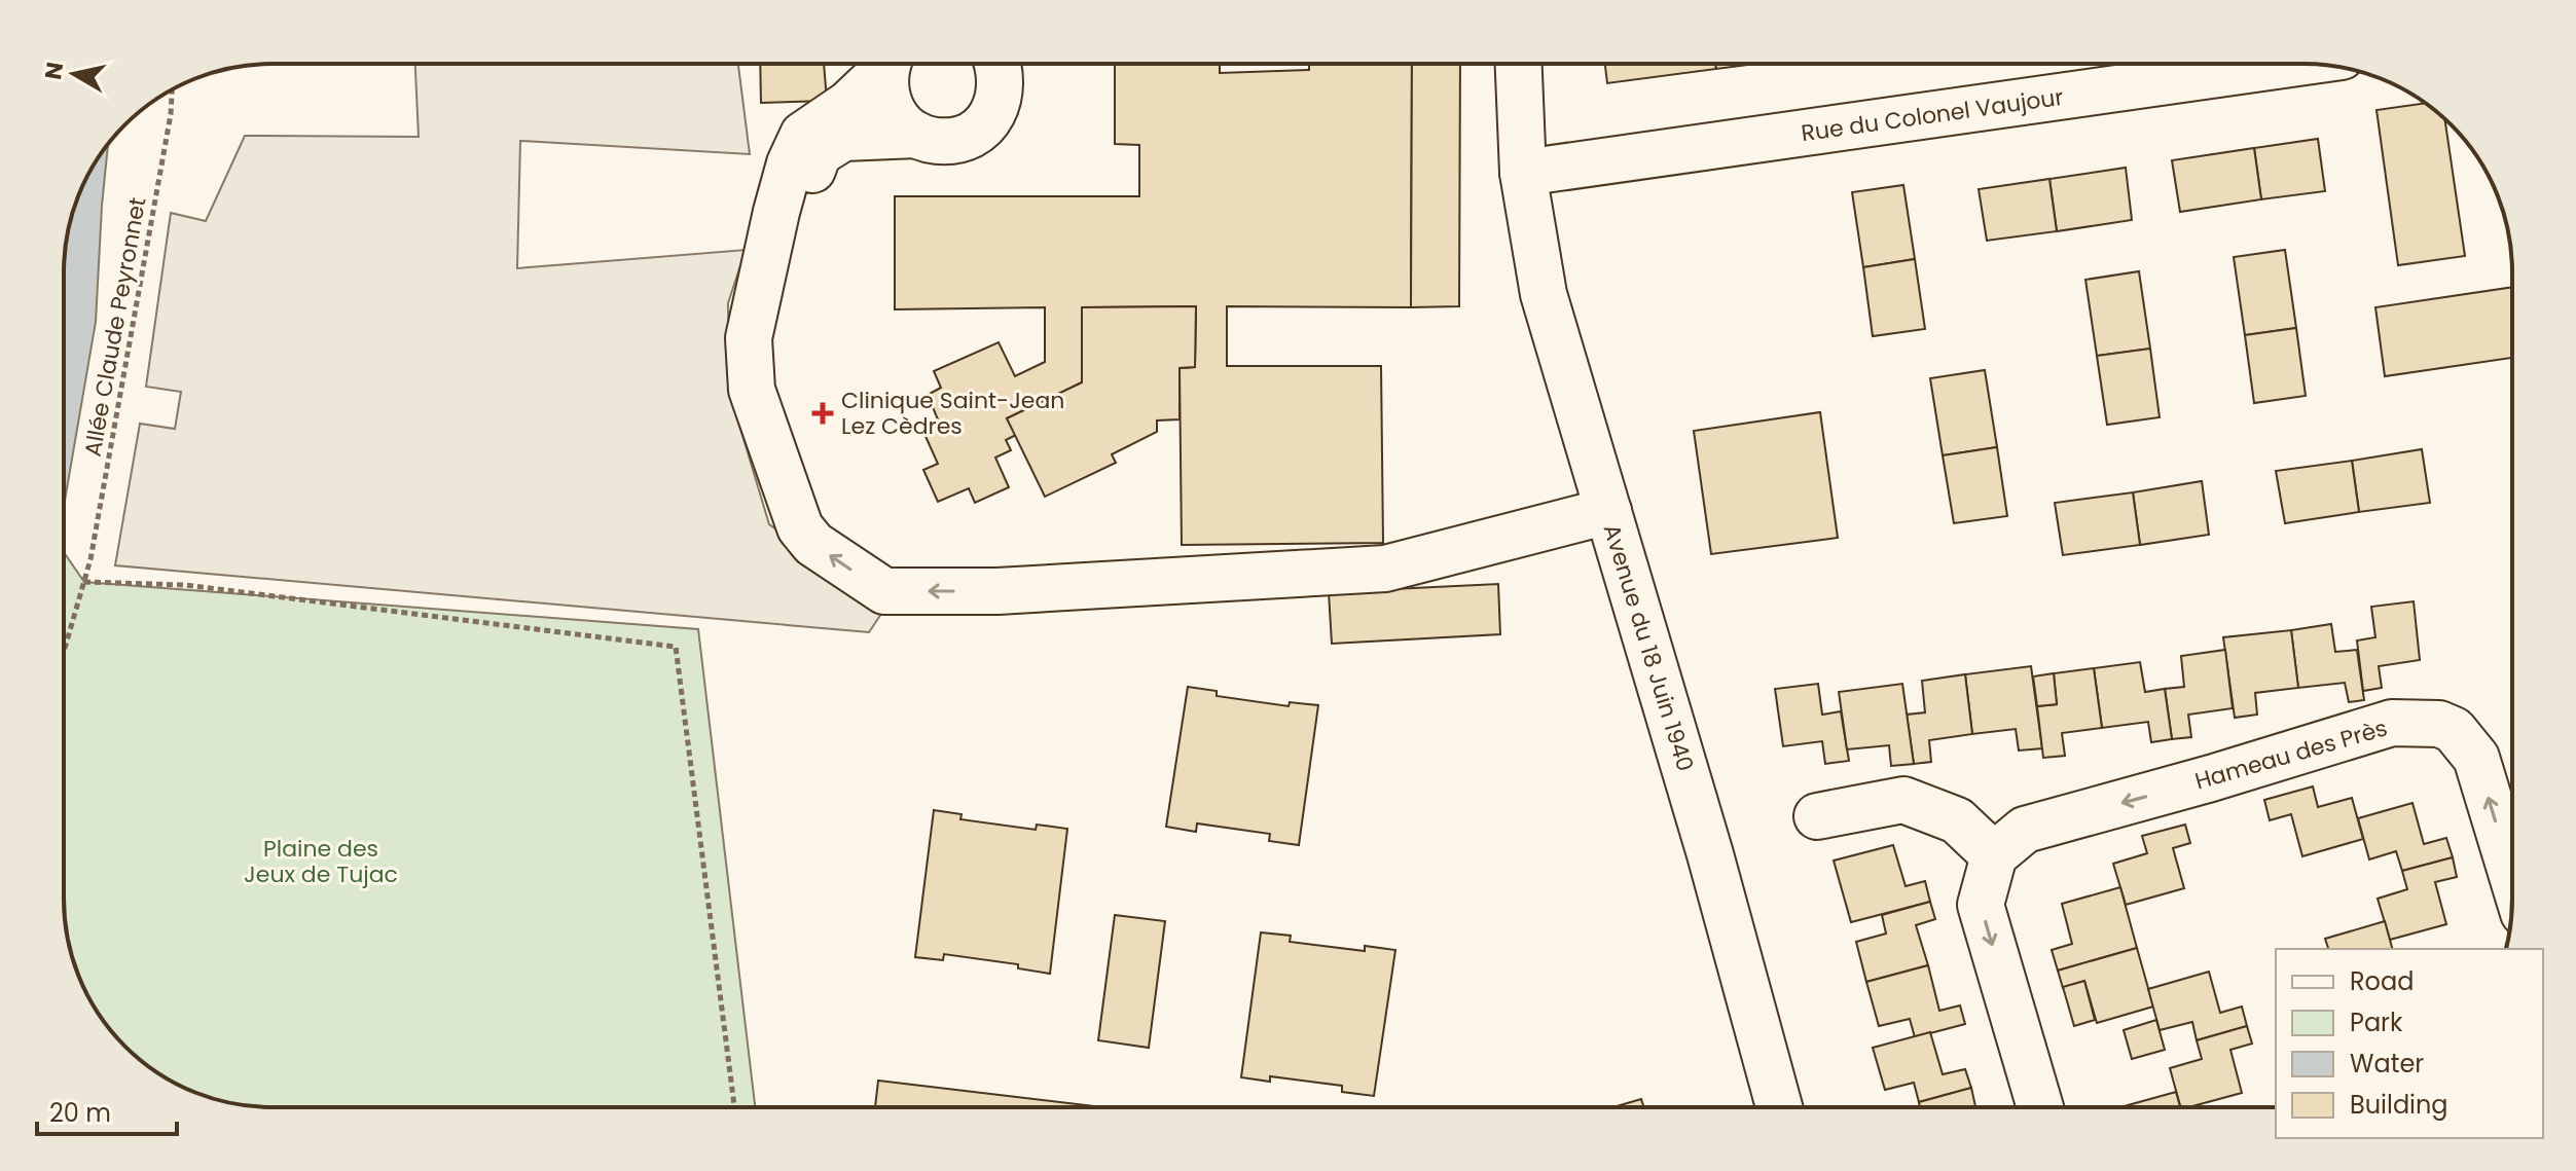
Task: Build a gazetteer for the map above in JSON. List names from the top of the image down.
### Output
{
  "streets": {
    "street": ["Rue du Colonel Vaujour", "Avenue du 18 Juin 1940", "Hameau des Près"],
    "path": ["Allée Claude Peyronnet"]
  },
  "crossings": [
    ["Rue du Colonel Vaujour", "Avenue du 18 Juin 1940"]
  ],
  "one_way": ["Hameau des Près"],
  "parks": ["Plaine des Jeux de Tujac"],
  "places": {
    "health": ["Clinique Saint-Jean Lez Cèdres"]
  },
  "legend": [
    "Road",
    "Park",
    "Water",
    "Building"
  ],
  "scale_bar": "20 m",
  "north": "left"
}
